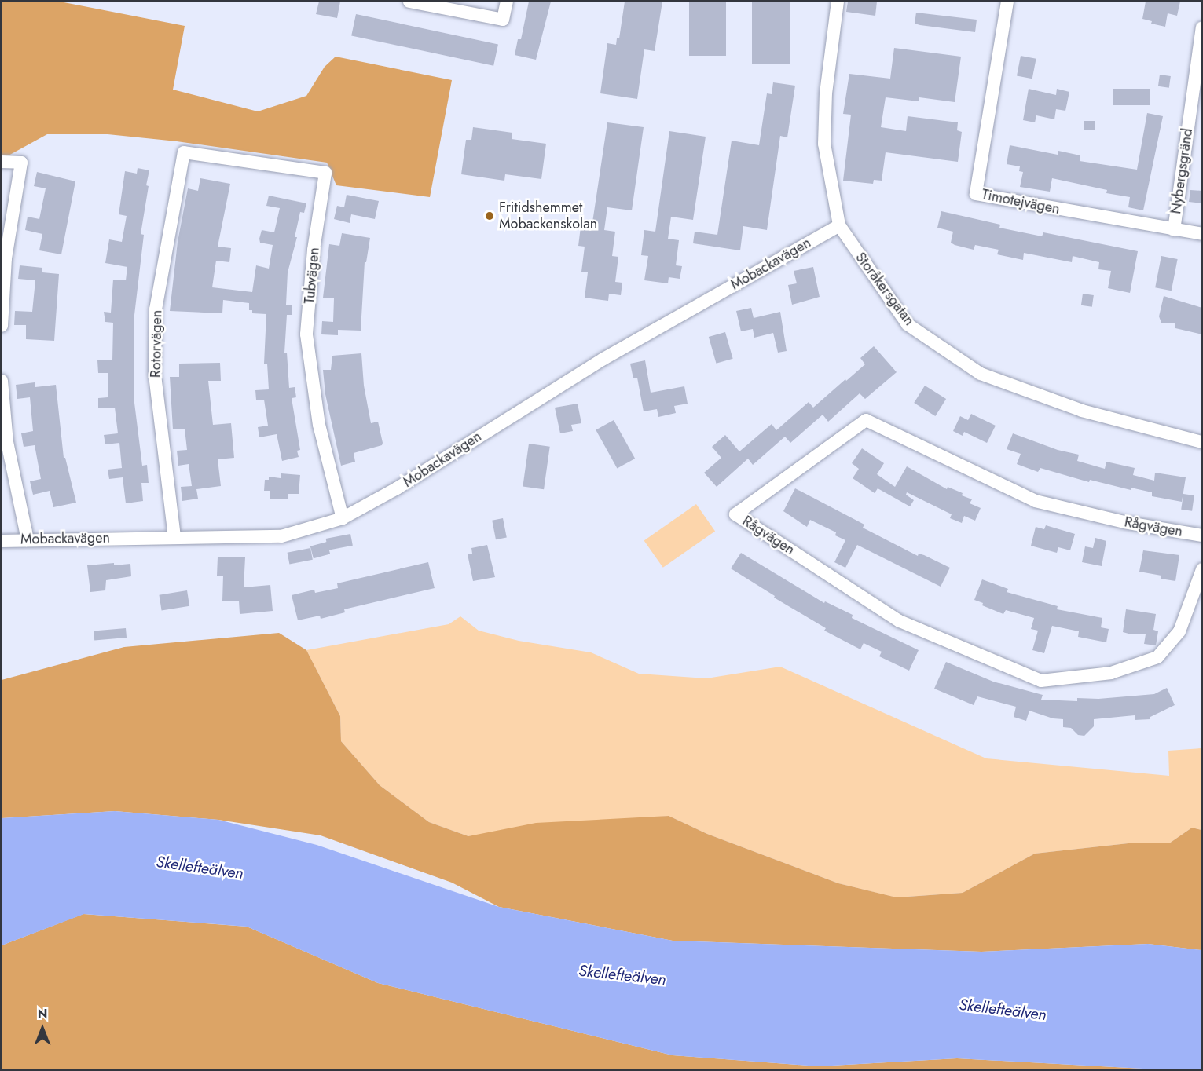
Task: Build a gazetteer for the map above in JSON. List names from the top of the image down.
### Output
{
  "streets": {
    "street": [
      "Nybergsgränd",
      "Timotejvägen",
      "Mobackavägen",
      "Tubvägen",
      "Storåkersgatan",
      "Rotorvägen",
      "Rågvägen"
    ]
  },
  "crossings": [
    ["Nybergsgränd", "Timotejvägen"],
    ["Mobackavägen", "Tubvägen"],
    ["Mobackavägen", "Storåkersgatan"],
    ["Mobackavägen", "Rotorvägen"],
    ["Tubvägen", "Rotorvägen"]
  ],
  "water": ["Skellefteälven"],
  "places": ["Fritidshemmet Mobackenskolan"],
  "north": "top"
}
